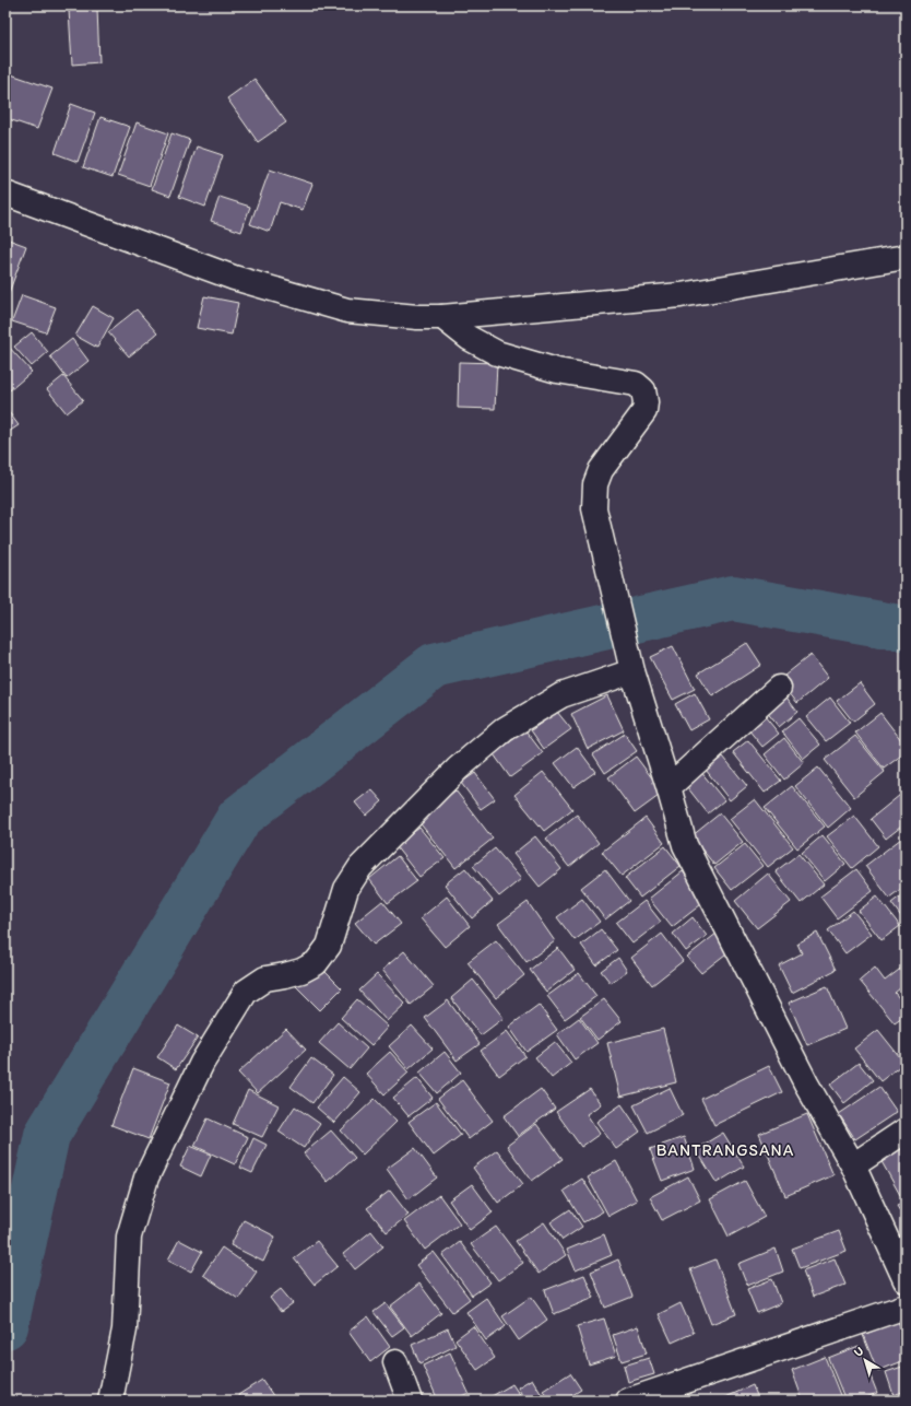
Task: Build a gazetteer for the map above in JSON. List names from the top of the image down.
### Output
{
  "districts": ["BANTRANGSANA"],
  "north": "top left"
}
